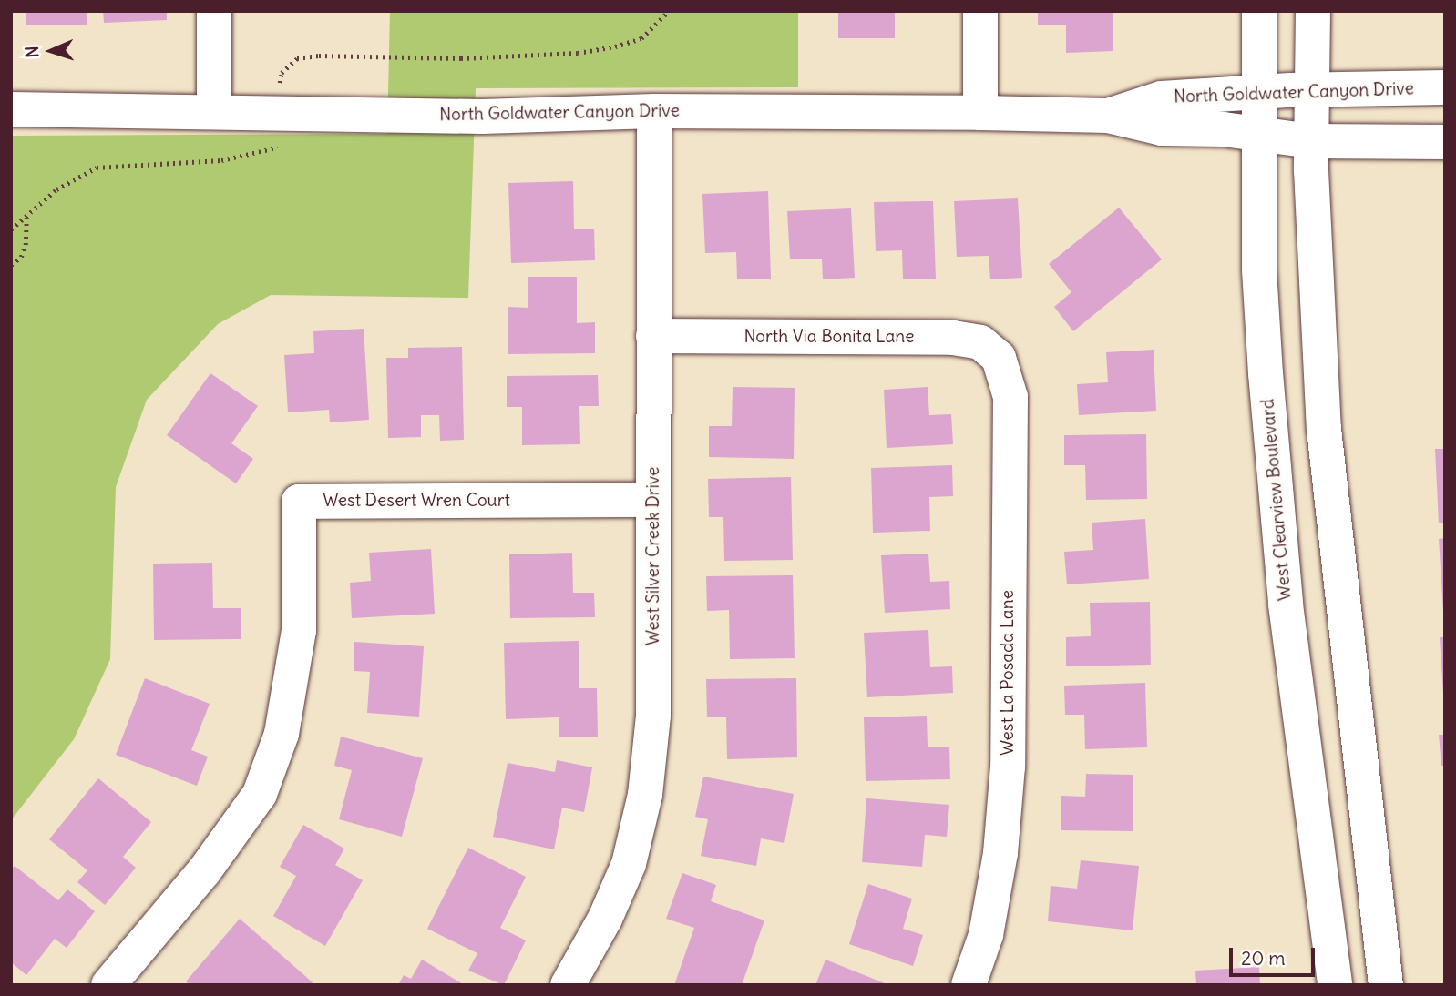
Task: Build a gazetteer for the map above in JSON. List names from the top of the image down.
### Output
{
  "streets": {
    "street": [
      "North Goldwater Canyon Drive",
      "North Via Bonita Lane",
      "West Clearview Boulevard",
      "West Desert Wren Court",
      "West Silver Creek Drive",
      "West La Posada Lane"
    ]
  },
  "crossings": [
    ["North Goldwater Canyon Drive", "West Clearview Boulevard"],
    ["North Goldwater Canyon Drive", "West Silver Creek Drive"],
    ["North Via Bonita Lane", "West Silver Creek Drive"],
    ["North Via Bonita Lane", "West La Posada Lane"],
    ["West Desert Wren Court", "West Silver Creek Drive"]
  ],
  "scale_bar": "20 m",
  "north": "left"
}
